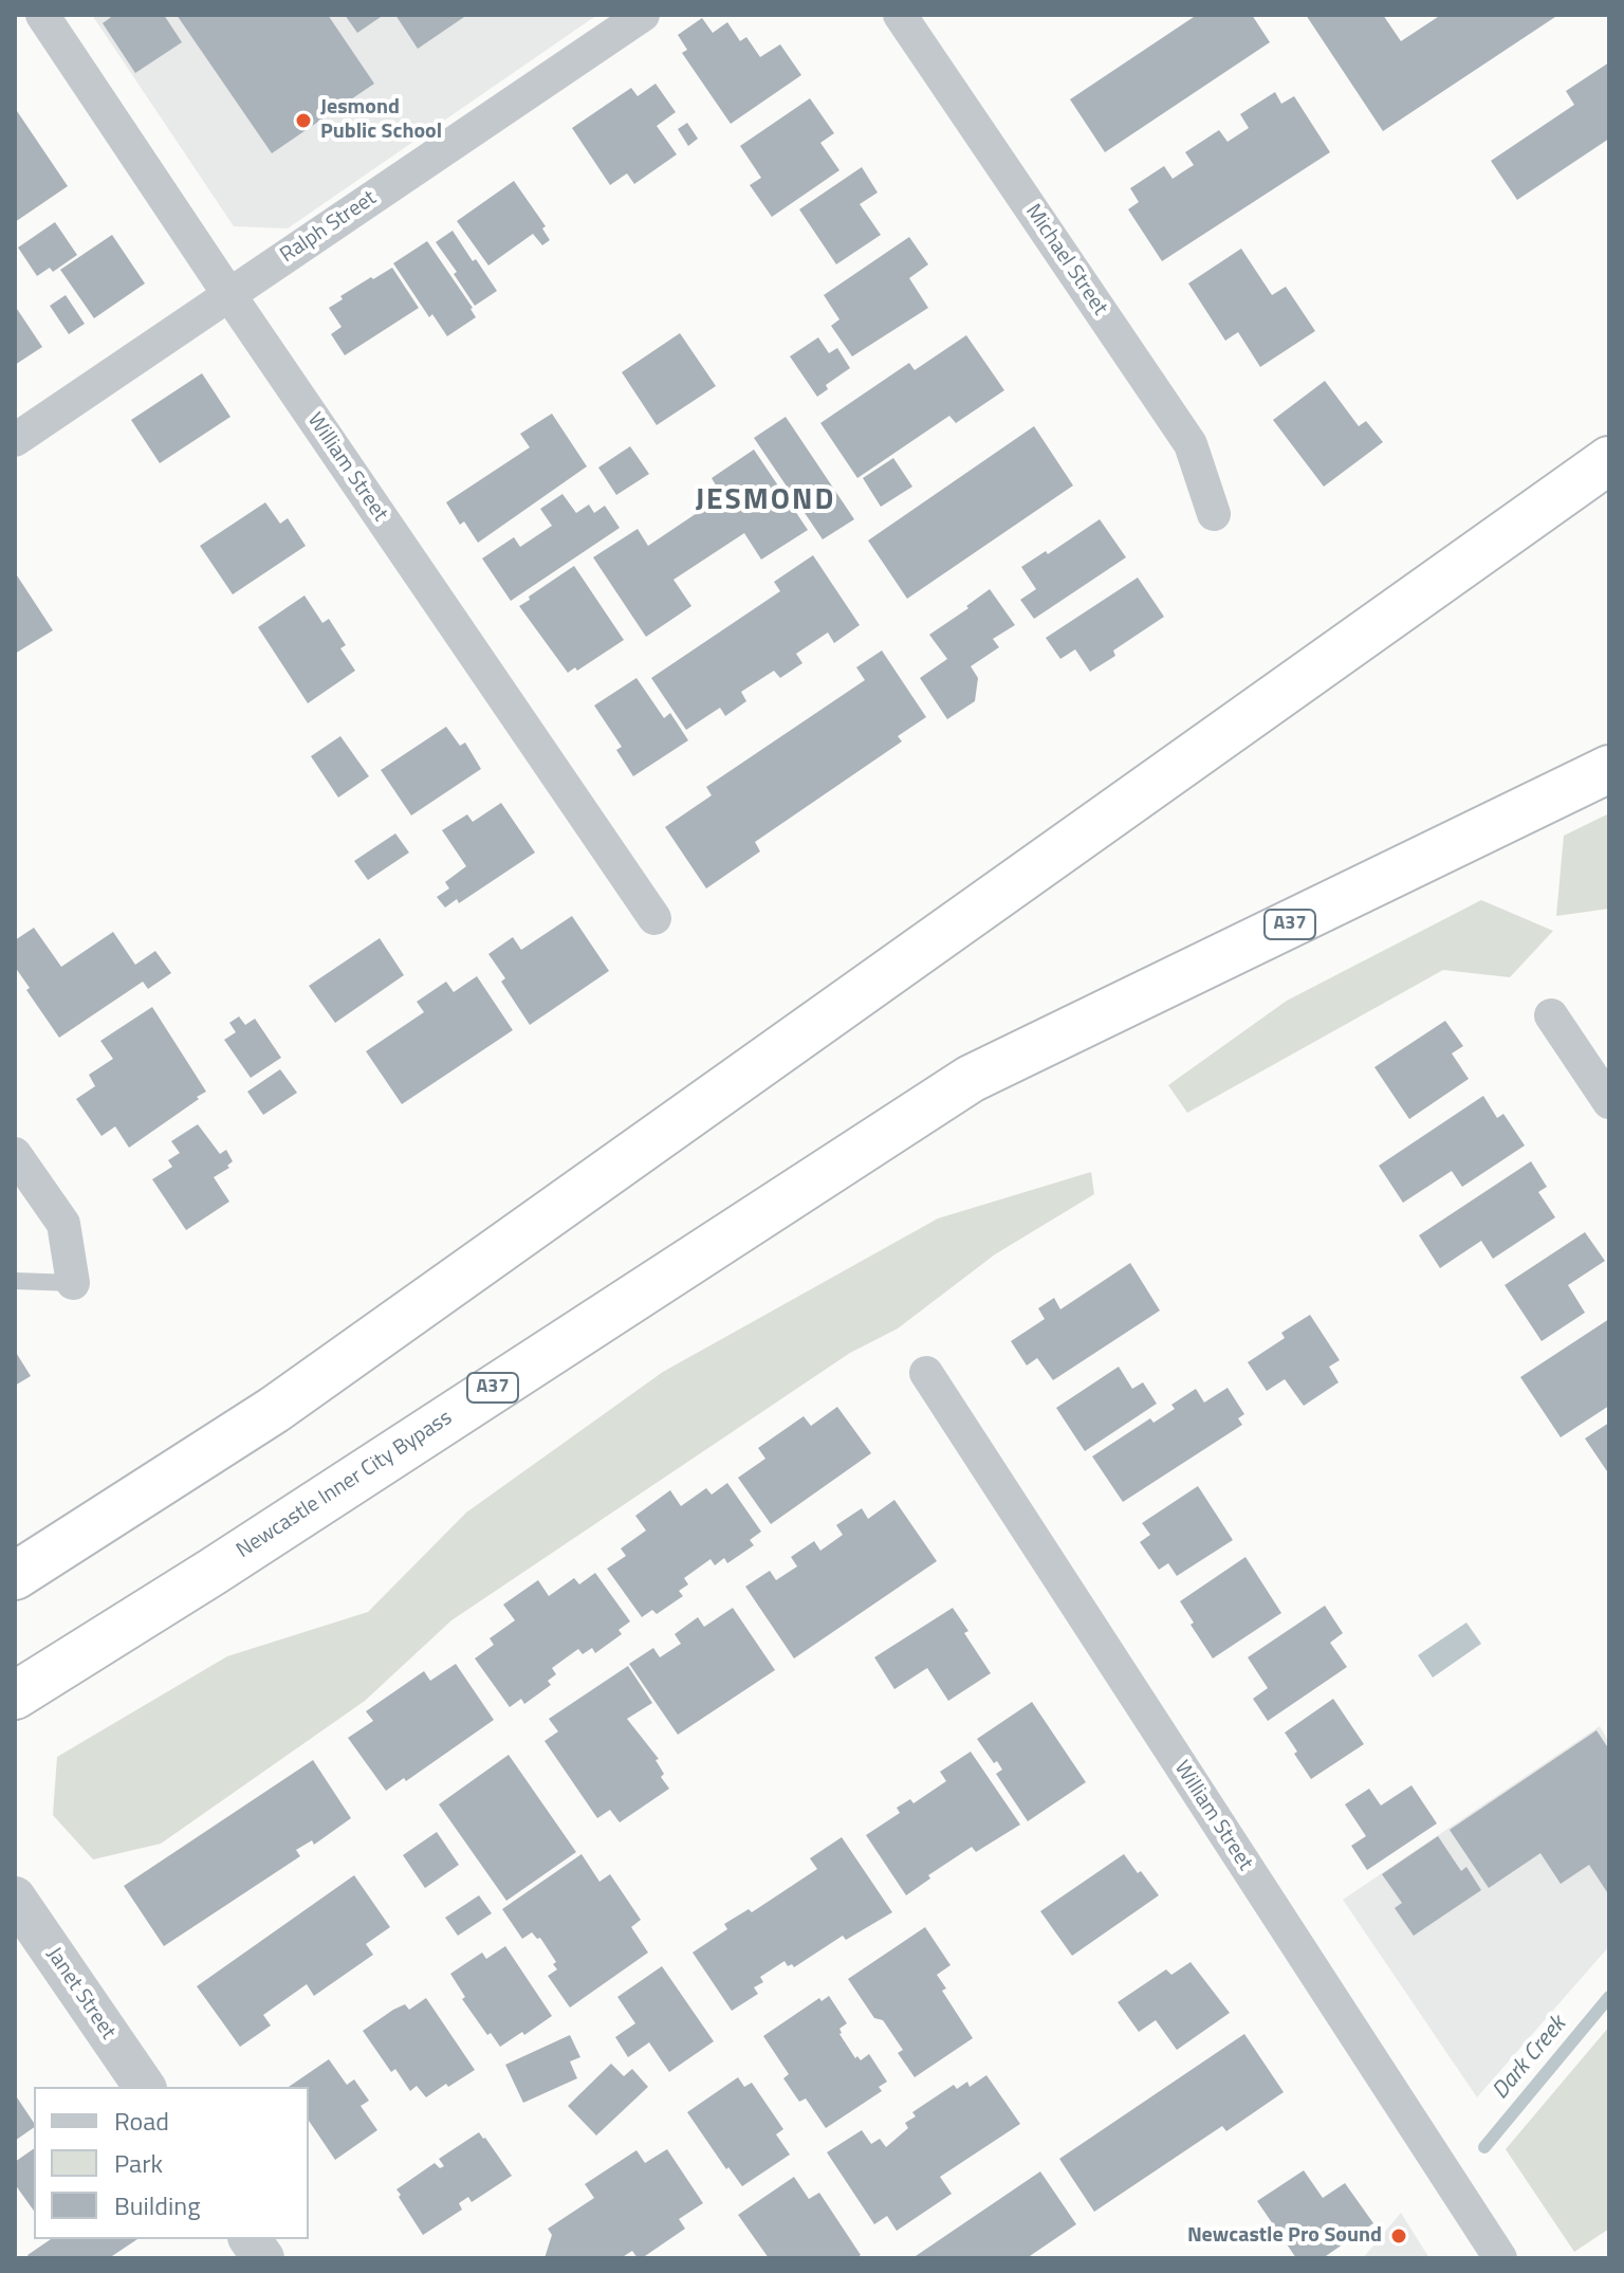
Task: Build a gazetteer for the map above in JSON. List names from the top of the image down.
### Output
{
  "streets": {
    "highway": ["A37", "Newcastle Inner City Bypass"],
    "street": [
      "Ralph Street",
      "Michael Street",
      "William Street",
      "Janet Street"
    ]
  },
  "crossings": [
    ["Ralph Street", "William Street"]
  ],
  "districts": ["JESMOND"],
  "water": ["Dark Creek"],
  "places": ["Jesmond Public School", "Newcastle Pro Sound"],
  "legend": ["Road", "Park", "Building"]
}
